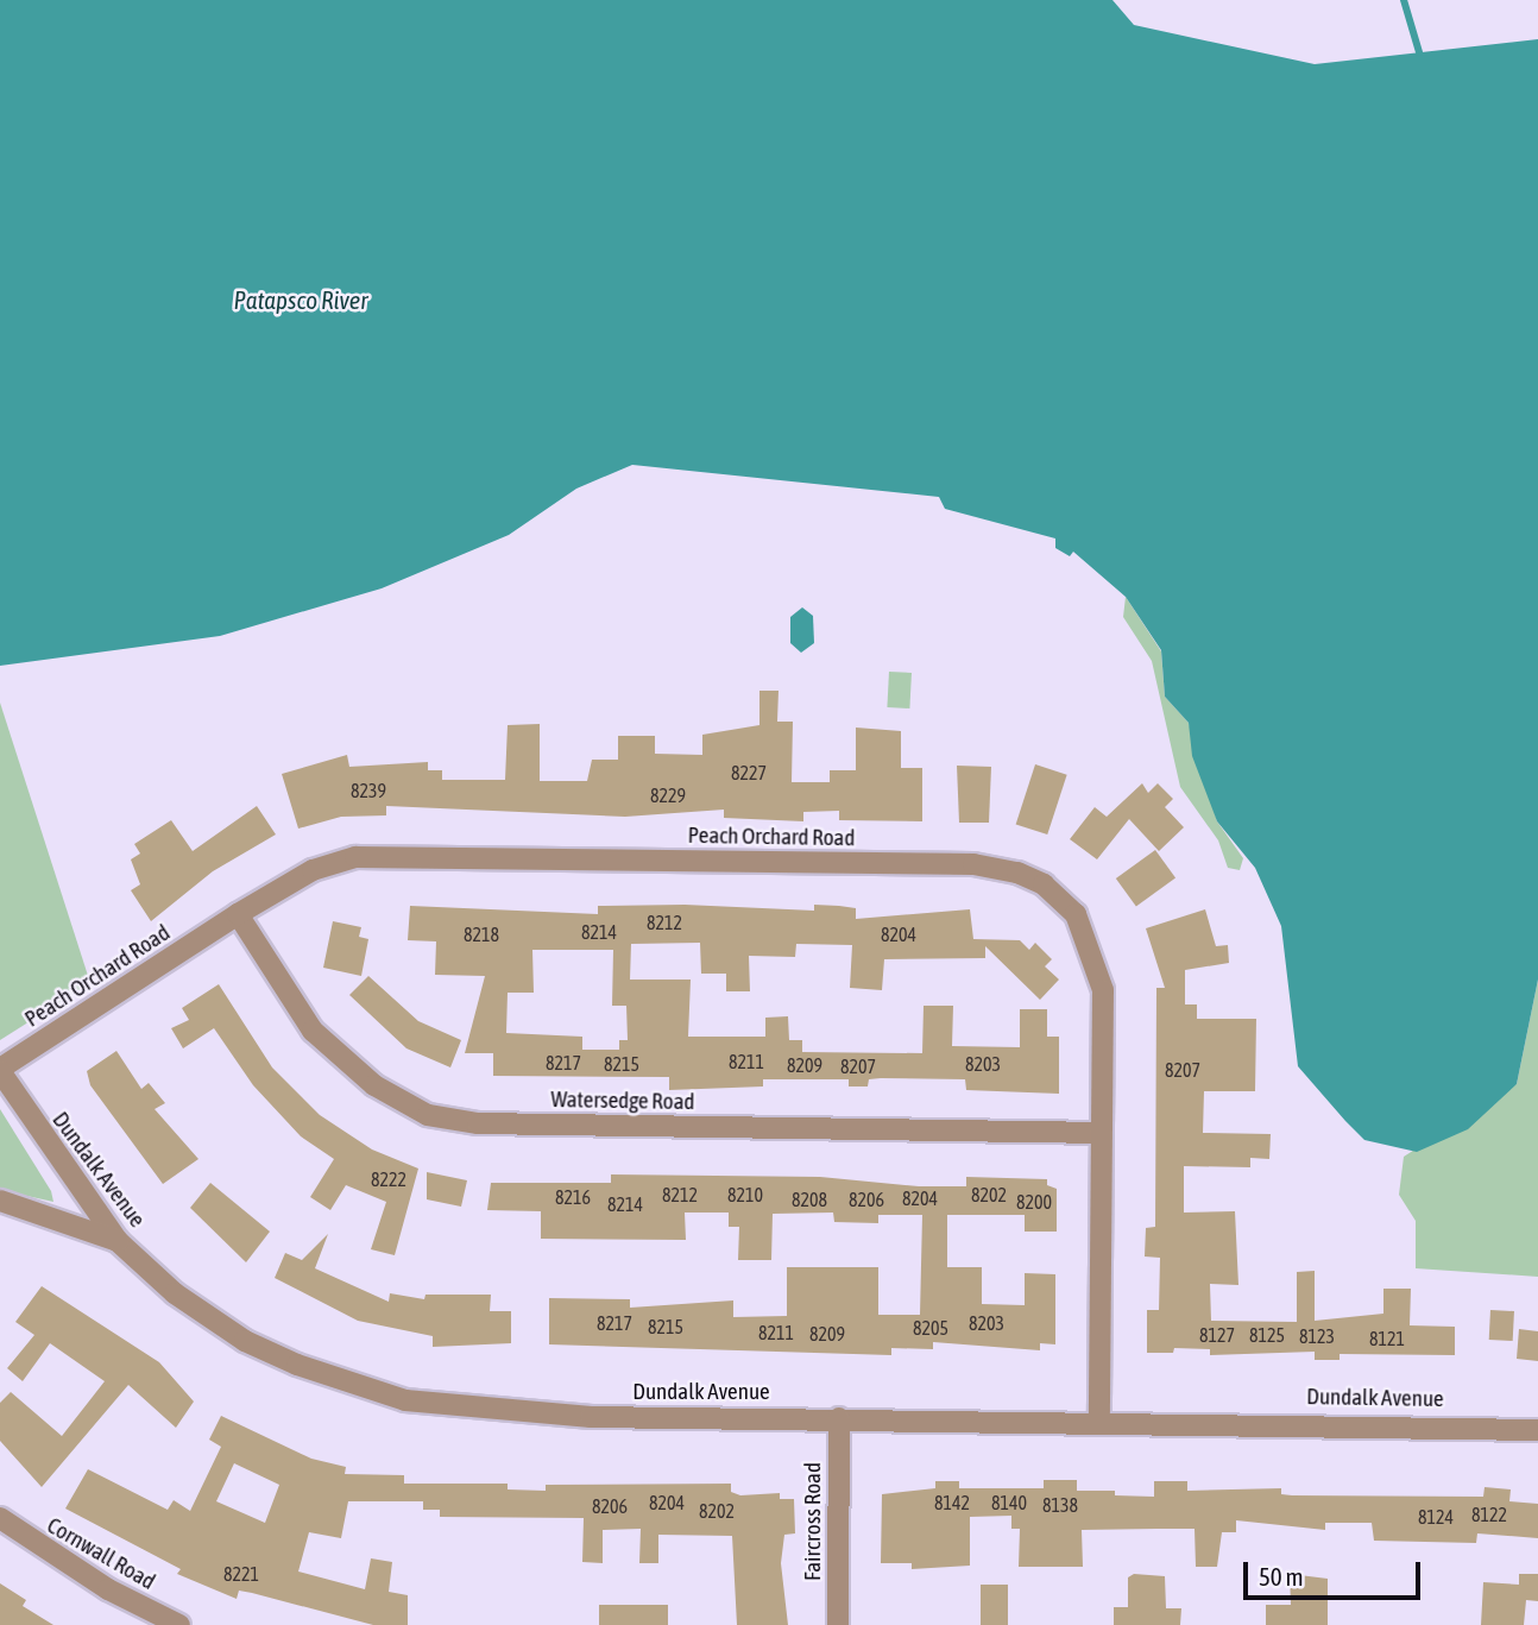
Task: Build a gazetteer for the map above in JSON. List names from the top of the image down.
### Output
{
  "streets": {
    "street": [
      "Peach Orchard Road",
      "Watersedge Road",
      "Dundalk Avenue",
      "Faircross Road",
      "Cornwall Road"
    ]
  },
  "crossings": [
    ["Peach Orchard Road", "Watersedge Road"],
    ["Peach Orchard Road", "Dundalk Avenue"],
    ["Dundalk Avenue", "Faircross Road"]
  ],
  "water": ["Patapsco River"],
  "house_numbers": [
    "8227",
    "8239",
    "8229",
    "8212",
    "8214",
    "8218",
    "8204",
    "8211",
    "8217",
    "8215",
    "8203",
    "8209",
    "8207",
    "8207",
    "8222",
    "8212",
    "8210",
    "8202",
    "8216",
    "8204",
    "8208",
    "8206",
    "8200",
    "8214",
    "8217",
    "8203",
    "8215",
    "8205",
    "8211",
    "8209",
    "8127",
    "8125",
    "8123",
    "8121",
    "8204",
    "8142",
    "8140",
    "8138",
    "8206",
    "8202",
    "8122",
    "8124",
    "8221"
  ],
  "scale_bar": "50 m"
}
